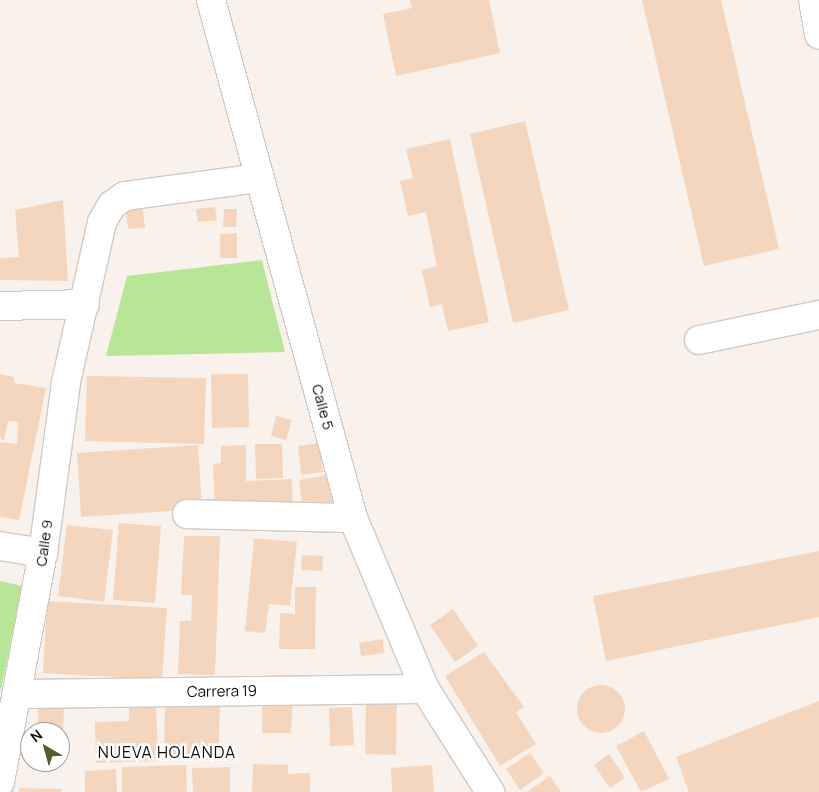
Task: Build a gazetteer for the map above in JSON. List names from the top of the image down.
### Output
{
  "streets": {
    "street": ["Calle 5", "Calle 9", "Carrera 19"]
  },
  "crossings": [
    ["Calle 5", "Calle 9"],
    ["Calle 5", "Carrera 19"],
    ["Calle 9", "Carrera 19"]
  ],
  "districts": ["NUEVA HOLANDA"],
  "north": "top left"
}
